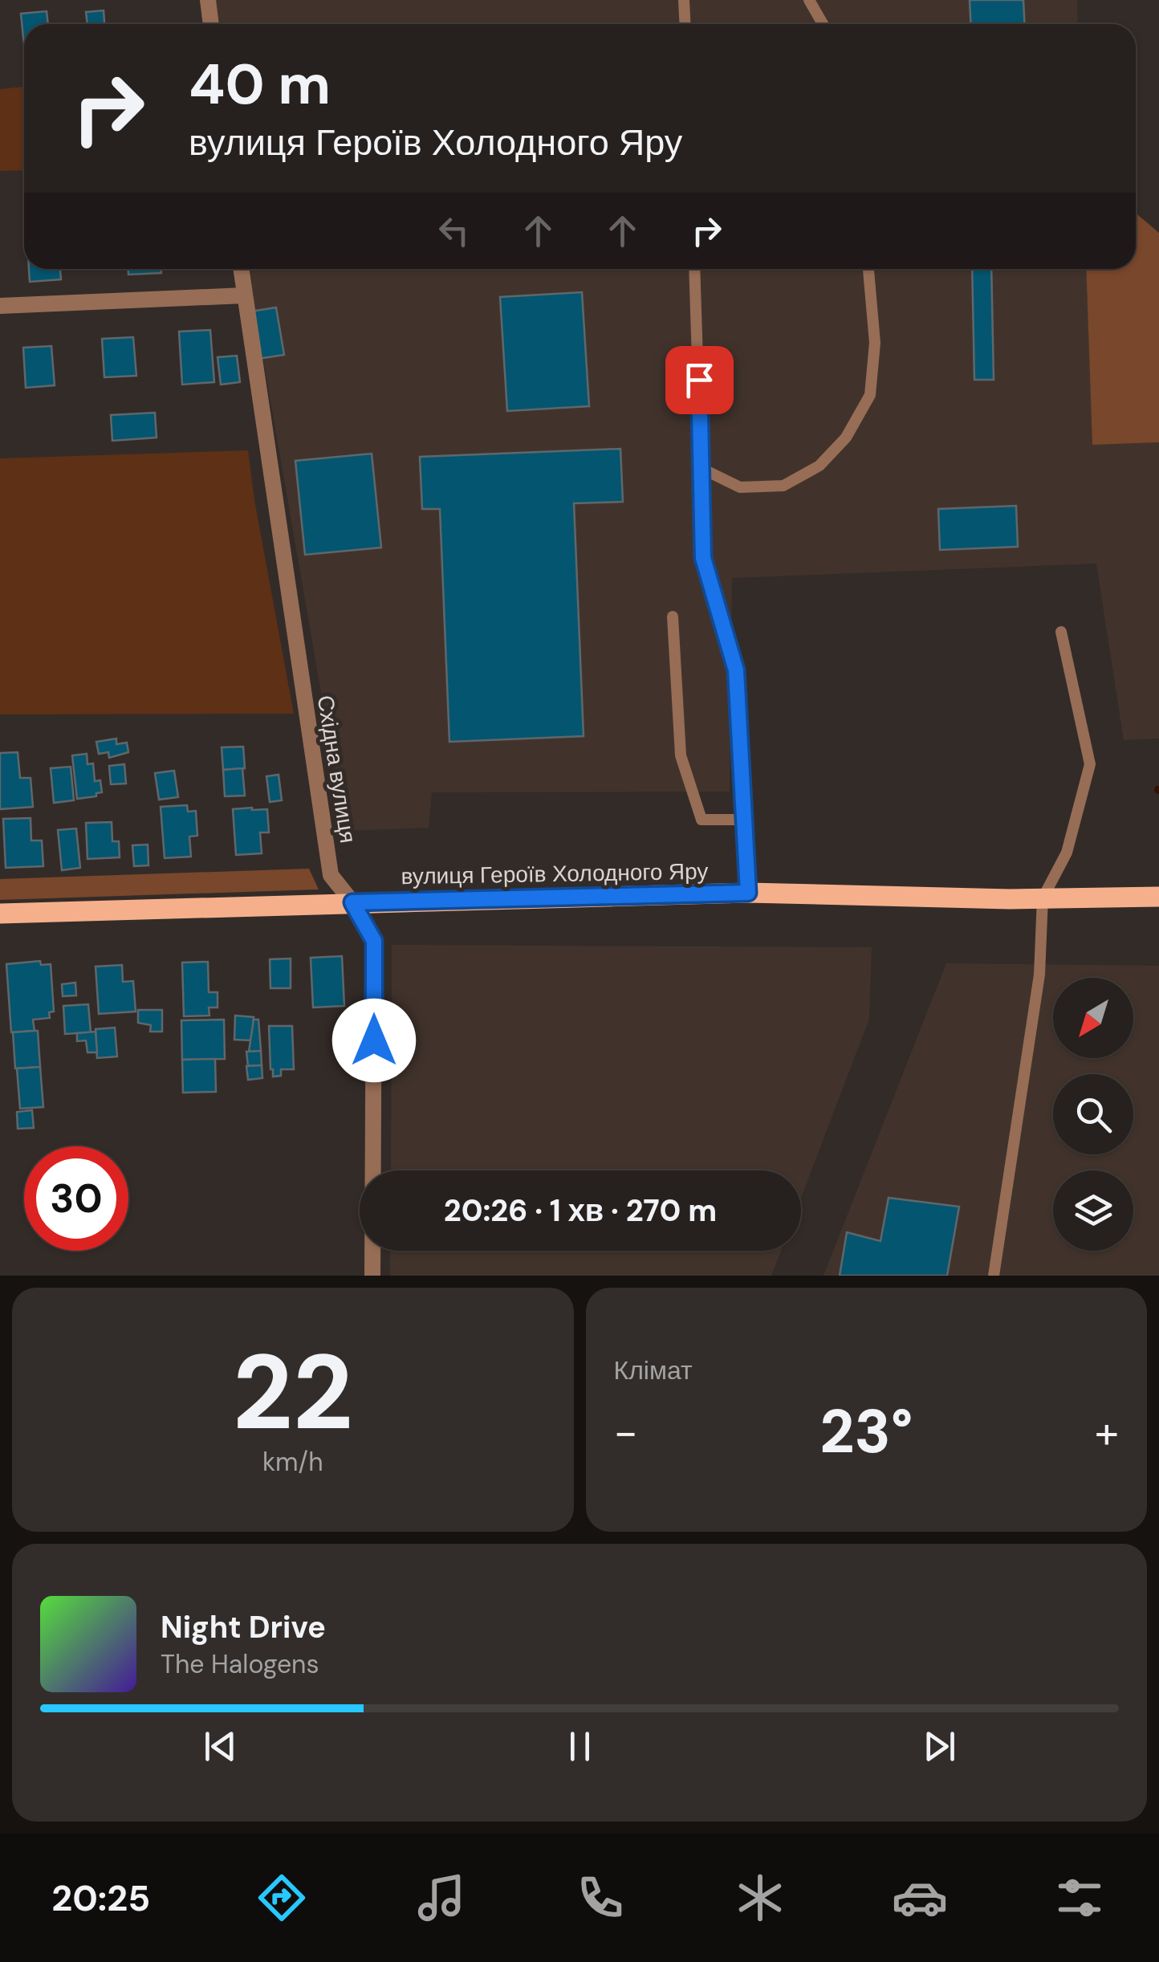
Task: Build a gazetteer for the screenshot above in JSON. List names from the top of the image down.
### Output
{
  "streets": {
    "main road": ["вулиця Героїв Холодного Яру"],
    "street": ["Східна вулиця"]
  },
  "crossings": [
    ["Східна вулиця", "вулиця Героїв Холодного Яру"]
  ],
  "north": "bottom left",
  "page": {
    "turn": ["40 m", "вулиця Героїв Холодного Яру"],
    "limit": "30",
    "trip": "20:26 · 1 хв · 270 m",
    "tile": [
      ["22", "km/h"],
      "Клімат"
    ],
    "heat": ["−", "23°", "+"],
    "song": ["Night Drive", "The Halogens"],
    "tabs": "20:25"
  }
}
